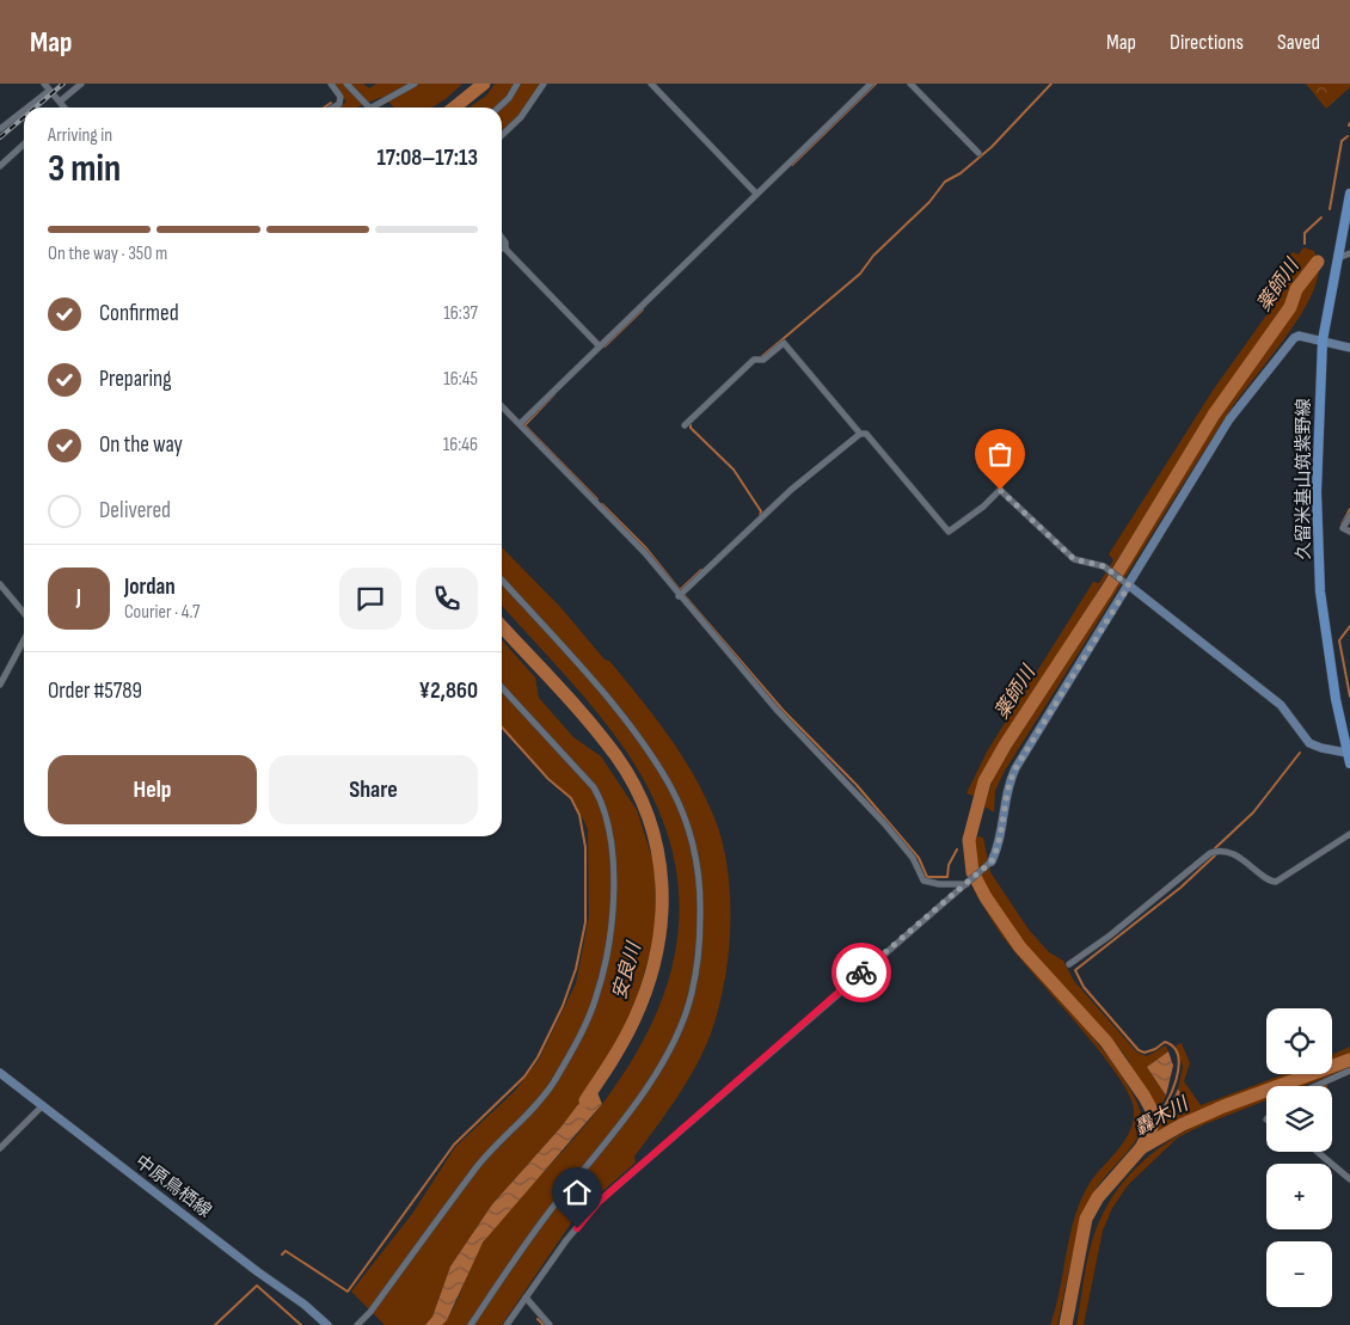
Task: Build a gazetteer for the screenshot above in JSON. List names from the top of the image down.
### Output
{
  "streets": {
    "main road": ["久留米基山筑紫野線"],
    "street": ["中原鳥栖線"]
  },
  "water": ["薬師川", "安良川", "轟木川"],
  "page": {
    "header": "Map",
    "nav": ["Map", "Directions", "Saved"],
    "heading": ["3 min", "Arriving in", "17:08–17:13"],
    "panel": [
      "Jordan",
      "Courier · 4.7",
      "Order #5789",
      "¥2,860"
    ],
    "bar": "On the way · 350 m",
    "list": [
      ["Confirmed", "16:37"],
      ["Preparing", "16:45"],
      ["On the way", "16:46"],
      "Delivered"
    ],
    "round": "J",
    "buttons": ["Help", "Share"],
    "map_buttons": ["+", "−"]
  }
}
